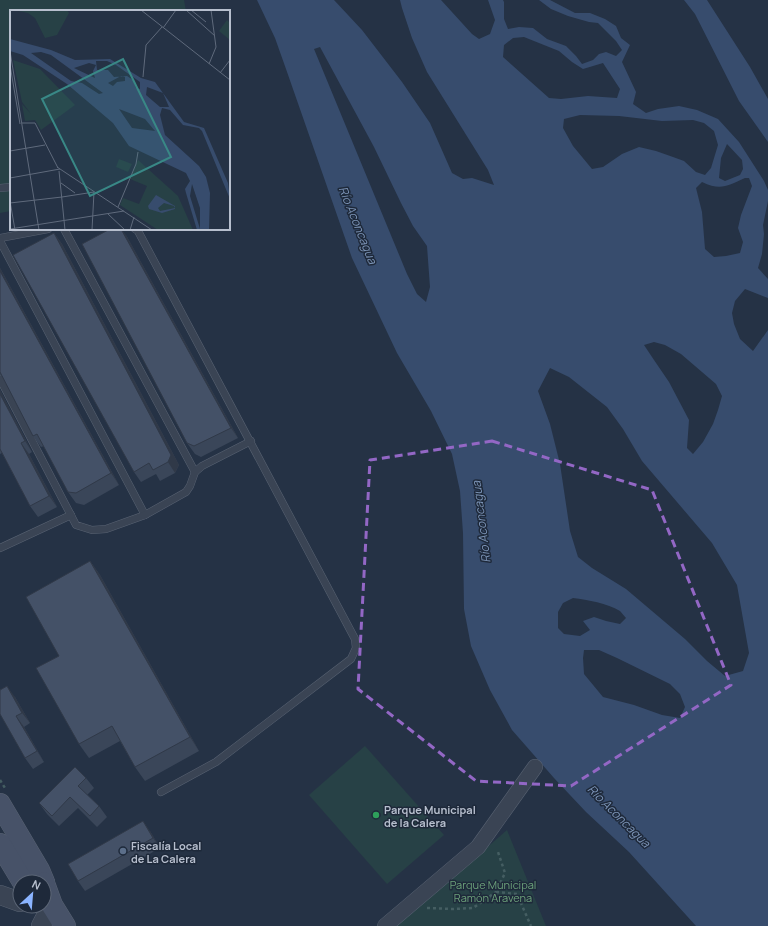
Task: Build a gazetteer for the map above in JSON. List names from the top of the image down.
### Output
{
  "water": ["Río Aconcagua"],
  "parks": ["Parque Municipal Ramón Aravena"],
  "places": ["Parque Municipal de la Calera", "Fiscalía Local de La Calera"],
  "north": "top right"
}
